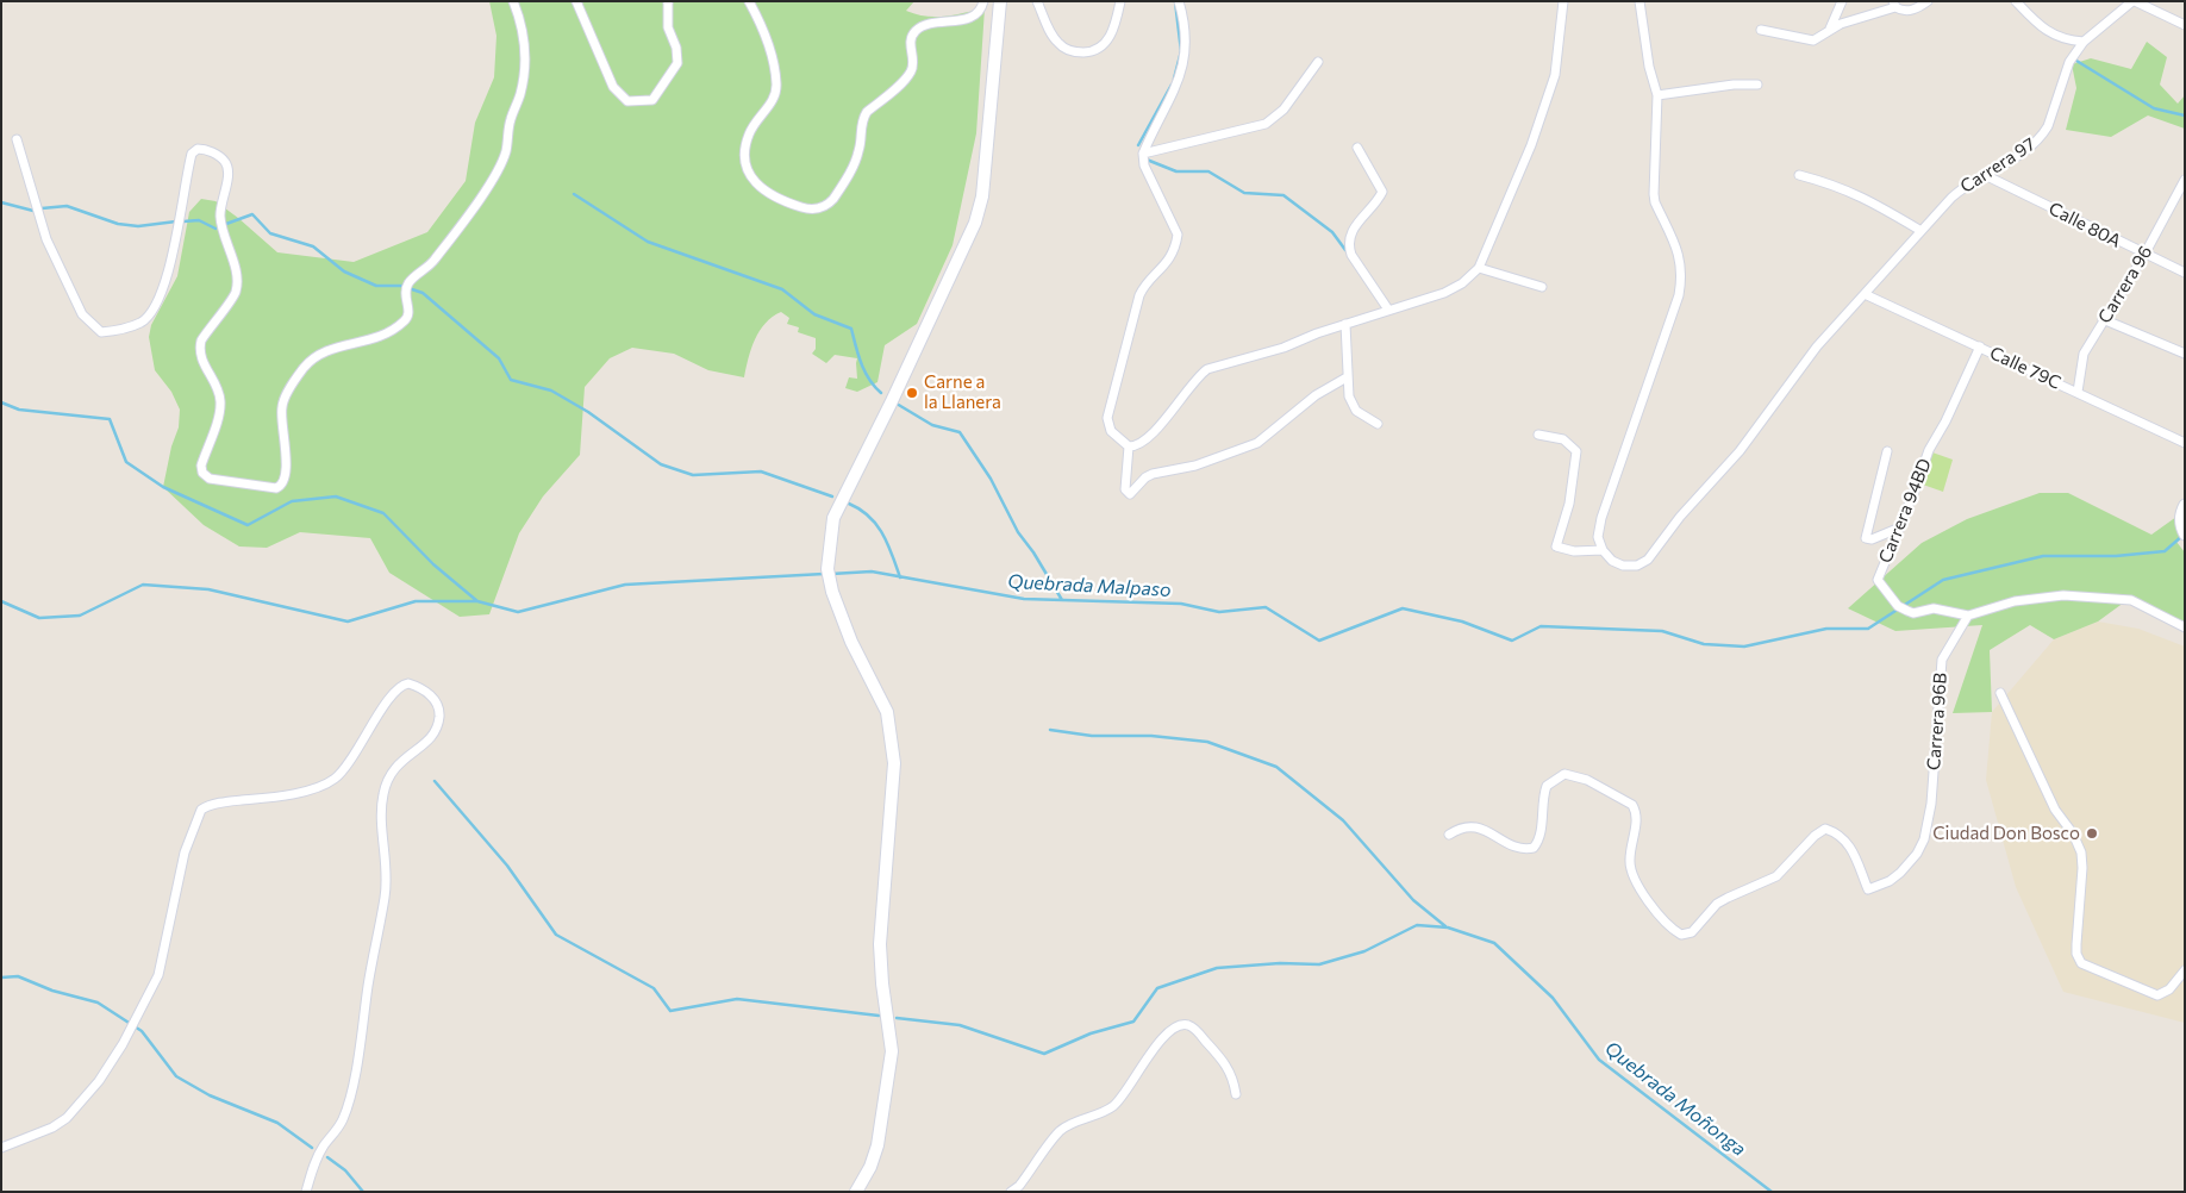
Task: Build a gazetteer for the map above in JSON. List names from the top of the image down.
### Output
{
  "streets": {
    "street": [
      "Carrera 97",
      "Calle 80A",
      "Carrera 96",
      "Calle 79C",
      "Carrera 94BD",
      "Carrera 96B"
    ]
  },
  "crossings": [
    ["Carrera 97", "Calle 80A"],
    ["Carrera 97", "Calle 79C"],
    ["Calle 80A", "Carrera 96"],
    ["Carrera 96", "Calle 79C"],
    ["Calle 79C", "Carrera 94BD"],
    ["Carrera 94BD", "Carrera 96B"]
  ],
  "water": ["Quebrada Malpaso", "Quebrada Moñonga"],
  "places": ["Carne a la Llanera", "Ciudad Don Bosco"]
}
